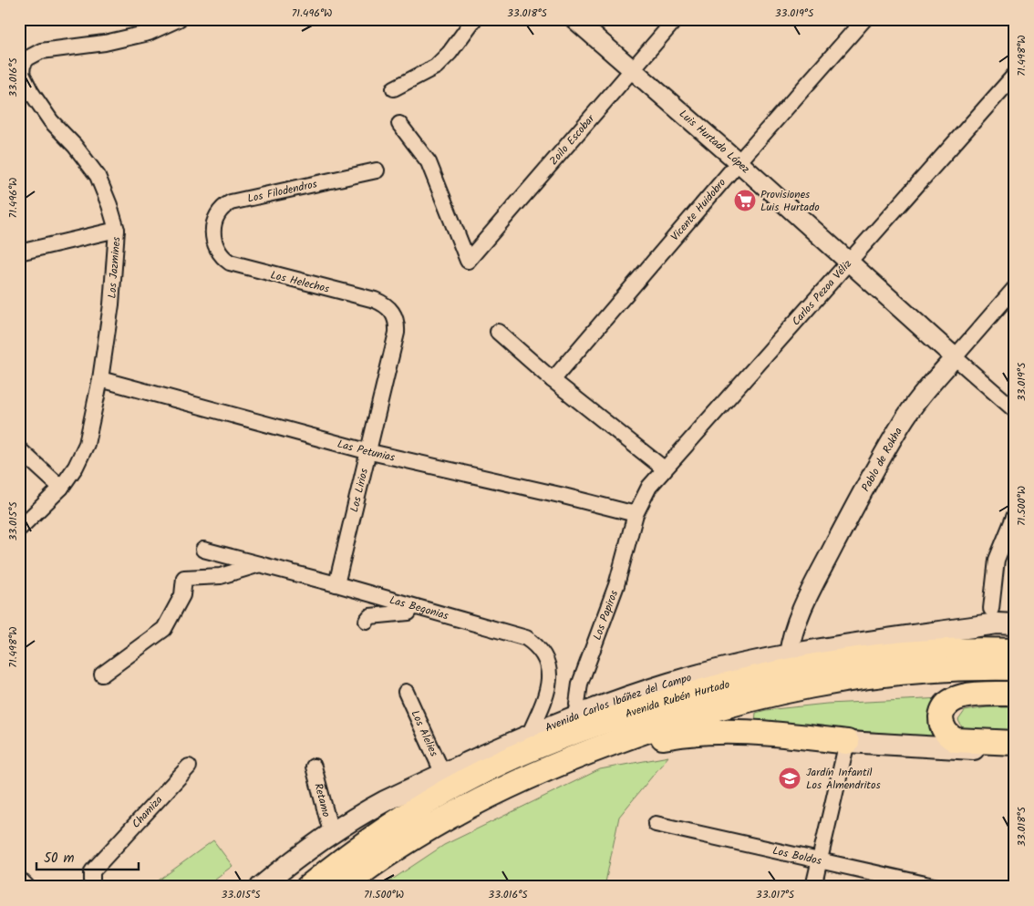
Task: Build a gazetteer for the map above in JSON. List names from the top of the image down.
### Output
{
  "streets": {
    "highway": ["Avenida Rubén Hurtado"],
    "main road": ["Avenida Carlos Ibáñez del Campo"],
    "street": [
      "Zoilo Escobar",
      "Luis Hurtado López",
      "Los Filodendros",
      "Vicente Huidobro",
      "Los Jazmines",
      "Los Helechos",
      "Carlos Pezoa Véliz",
      "Las Petunias",
      "Pablo de Rokha",
      "Los Lirios",
      "Las Begonias",
      "Los Papiros",
      "Los Alelies",
      "Retamo",
      "Chamiza",
      "Los Boldos"
    ]
  },
  "crossings": [
    ["Zoilo Escobar", "Luis Hurtado López"],
    ["Luis Hurtado López", "Vicente Huidobro"],
    ["Luis Hurtado López", "Carlos Pezoa Véliz"],
    ["Luis Hurtado López", "Pablo de Rokha"],
    ["Los Filodendros", "Los Helechos"],
    ["Los Jazmines", "Las Petunias"],
    ["Los Helechos", "Los Lirios"],
    ["Carlos Pezoa Véliz", "Las Petunias"],
    ["Carlos Pezoa Véliz", "Los Papiros"],
    ["Las Petunias", "Los Lirios"],
    ["Las Petunias", "Los Papiros"],
    ["Pablo de Rokha", "Avenida Carlos Ibáñez del Campo"],
    ["Los Lirios", "Las Begonias"],
    ["Las Begonias", "Avenida Carlos Ibáñez del Campo"],
    ["Los Papiros", "Avenida Carlos Ibáñez del Campo"],
    ["Avenida Carlos Ibáñez del Campo", "Los Alelies"],
    ["Avenida Carlos Ibáñez del Campo", "Retamo"]
  ],
  "places": {
    "supermarket": ["Provisiones Luis Hurtado"],
    "school or university": ["Jardín Infantil Los Almendritos"]
  },
  "scale_bar": "50 m",
  "coordinates": [
    "71.496°W",
    "33.018°S",
    "33.019°S",
    "71.498°W",
    "33.016°S",
    "71.500°W",
    "33.015°S",
    "33.017°S"
  ]
}
